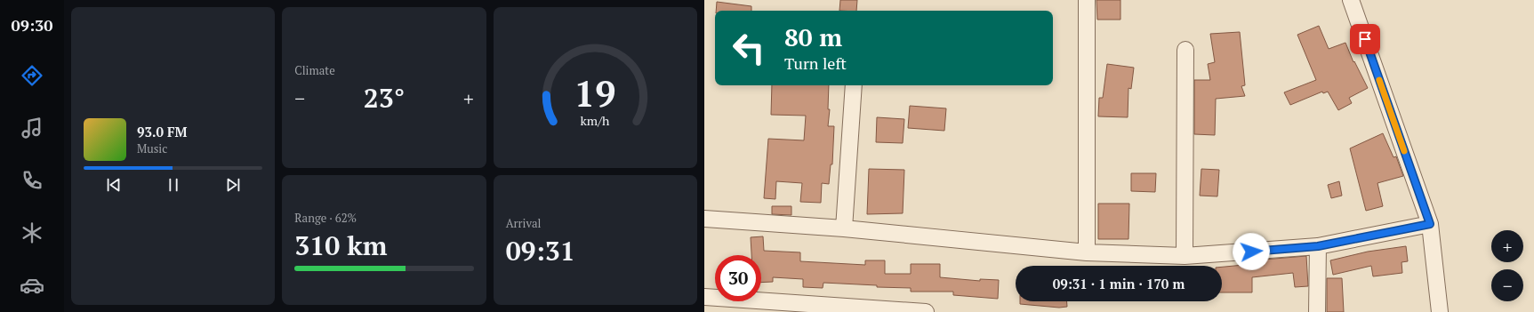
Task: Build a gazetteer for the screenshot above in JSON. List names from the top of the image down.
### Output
{
  "page": {
    "tabs": "09:30",
    "tile": [
      "Climate",
      ["Range · 62%", "310 km"],
      ["Arrival", "09:31"]
    ],
    "turn": ["80 m", "Turn left"],
    "heat": ["−", "23°", "+"],
    "song": ["93.0 FM", "Music"],
    "map_buttons": ["+", "−"],
    "limit": "30",
    "trip": "09:31 · 1 min · 170 m",
    "gauge": ["19", "km/h"]
  }
}
